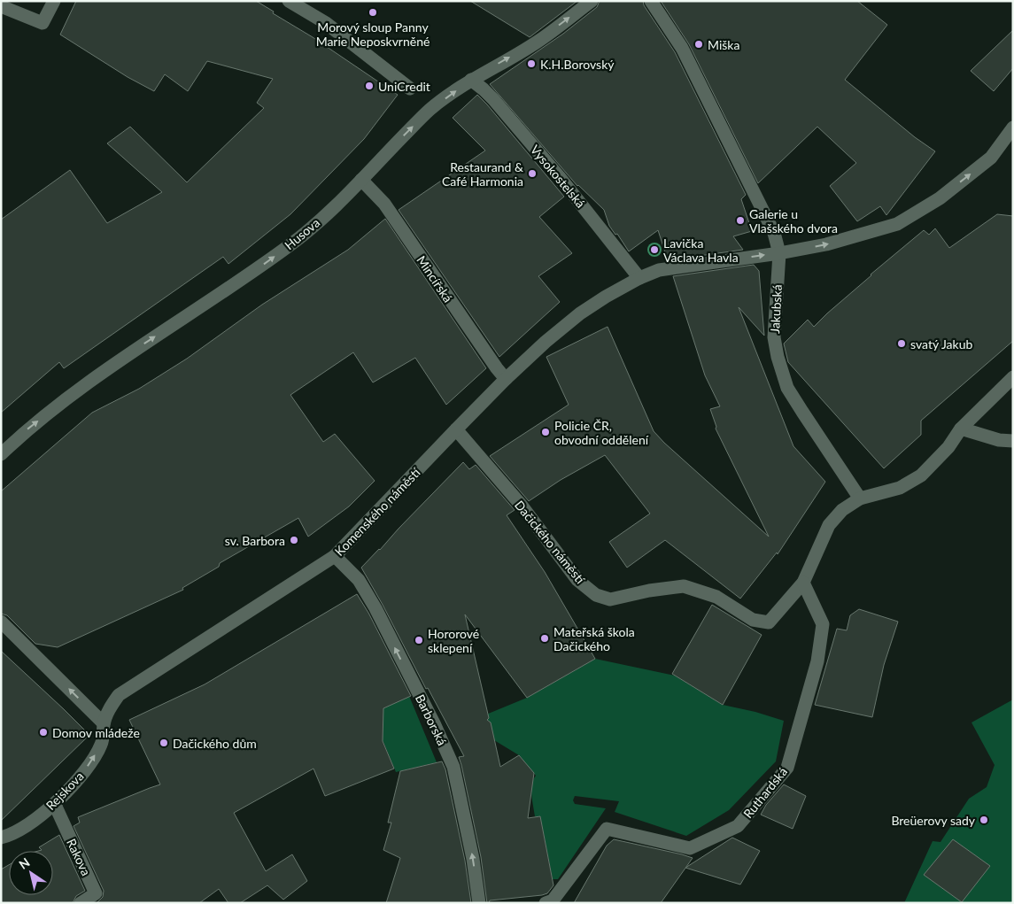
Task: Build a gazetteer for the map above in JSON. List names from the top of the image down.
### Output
{
  "streets": {
    "street": [
      "Vysokostelská",
      "Husova",
      "Mincířská",
      "Jakubská",
      "Komenského náměstí",
      "Dačického náměstí",
      "Barborská",
      "Rejskova",
      "Ruthardská",
      "Rakova"
    ]
  },
  "crossings": [
    ["Vysokostelská", "Husova"],
    ["Vysokostelská", "Komenského náměstí"],
    ["Husova", "Mincířská"],
    ["Mincířská", "Komenského náměstí"],
    ["Jakubská", "Komenského náměstí"],
    ["Komenského náměstí", "Dačického náměstí"],
    ["Komenského náměstí", "Barborská"],
    ["Komenského náměstí", "Rejskova"],
    ["Dačického náměstí", "Ruthardská"],
    ["Rejskova", "Rakova"]
  ],
  "one_way": [
    "Husova",
    "Komenského náměstí",
    "Barborská",
    "Rejskova"
  ],
  "places": [
    "Morový sloup Panny Marie Neposkvrněné",
    "Miška",
    "K.H.Borovský",
    "UniCredit",
    "Restaurand & Café Harmonia",
    "Galerie u Vlašského dvora",
    "Lavička Václava Havla",
    "svatý Jakub",
    "Policie ČR, obvodní oddělení",
    "sv. Barbora",
    "Mateřská škola Dačického",
    "Hororové sklepení",
    "Domov mládeže",
    "Dačického dům",
    "Breüerovy sady"
  ],
  "north": "top left"
}
